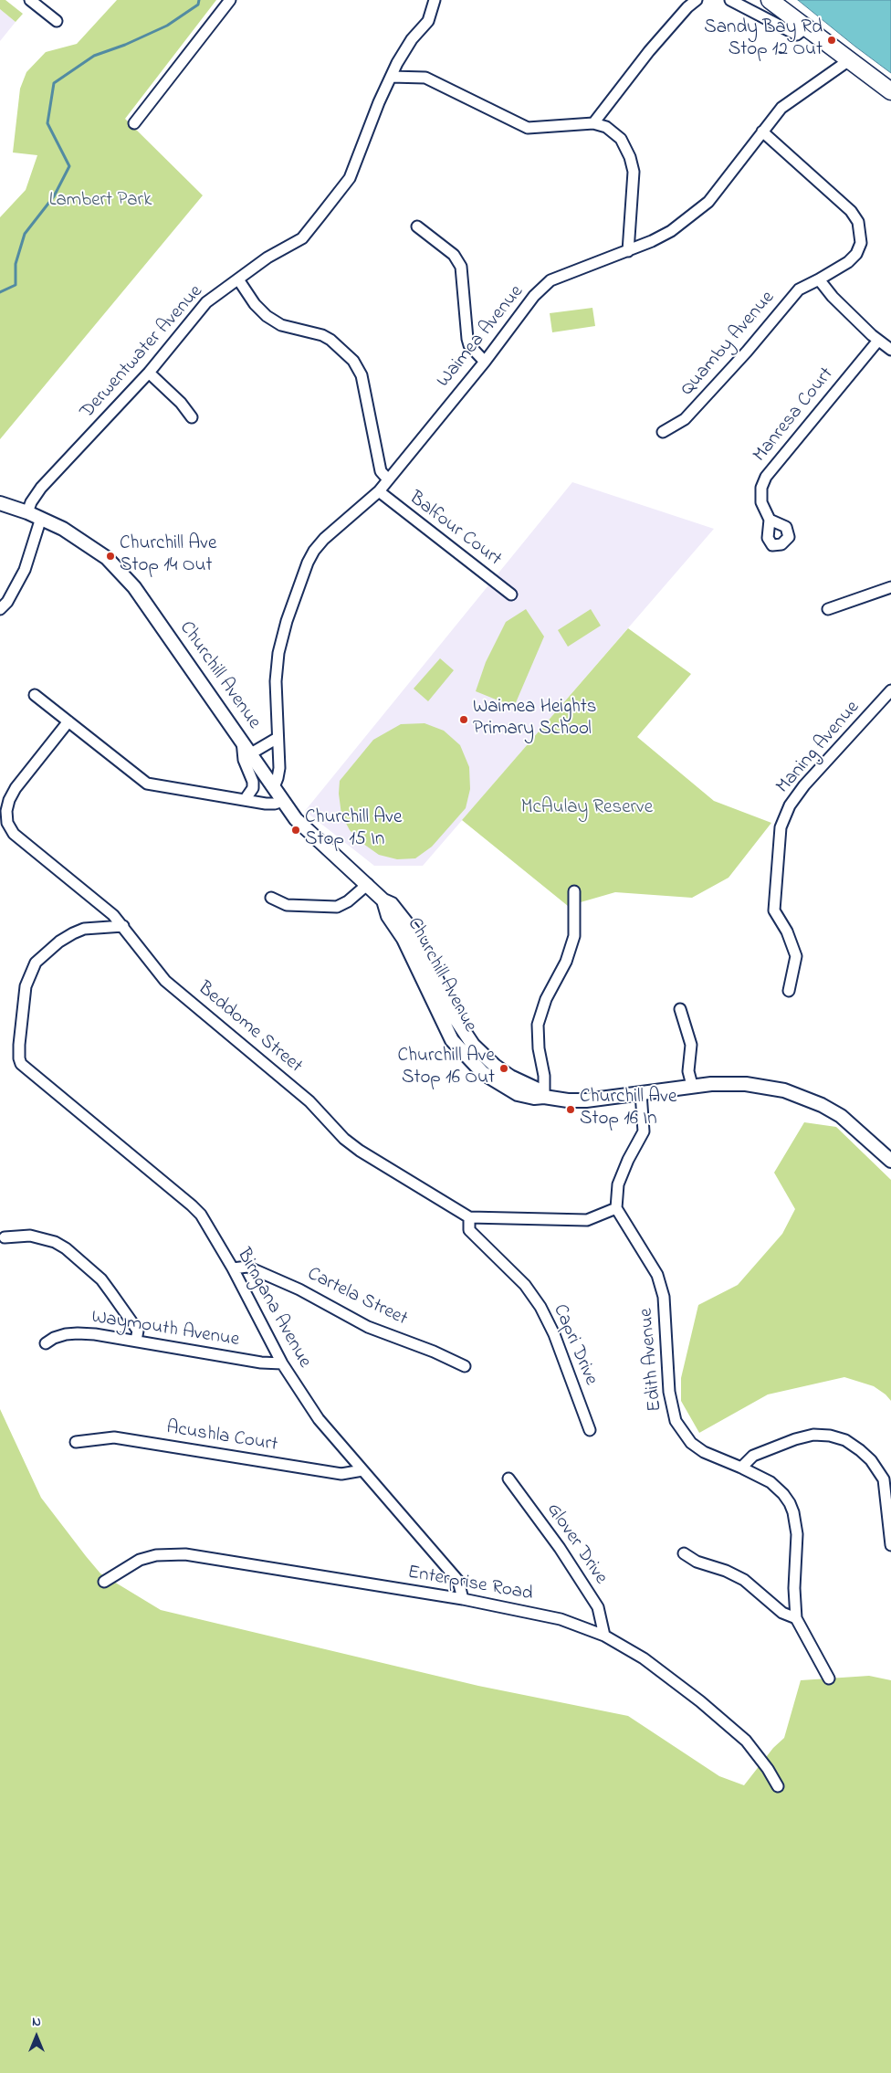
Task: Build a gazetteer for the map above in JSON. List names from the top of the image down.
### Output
{
  "streets": {
    "street": [
      "Waimea Avenue",
      "Quamby Avenue",
      "Derwentwater Avenue",
      "Manresa Court",
      "Balfour Court",
      "Churchill Avenue",
      "Maning Avenue",
      "Beddome Street",
      "Cartela Street",
      "Birngana Avenue",
      "Waymouth Avenue",
      "Capri Drive",
      "Edith Avenue",
      "Acushla Court",
      "Glover Drive",
      "Enterprise Road"
    ]
  },
  "crossings": [
    ["Waimea Avenue", "Quamby Avenue"],
    ["Waimea Avenue", "Balfour Court"],
    ["Waimea Avenue", "Churchill Avenue"],
    ["Derwentwater Avenue", "Churchill Avenue"],
    ["Beddome Street", "Birngana Avenue"],
    ["Beddome Street", "Capri Drive"],
    ["Beddome Street", "Edith Avenue"],
    ["Cartela Street", "Birngana Avenue"],
    ["Birngana Avenue", "Waymouth Avenue"],
    ["Birngana Avenue", "Acushla Court"],
    ["Birngana Avenue", "Enterprise Road"],
    ["Glover Drive", "Enterprise Road"]
  ],
  "parks": ["Lambert Park", "McAulay Reserve"],
  "places": [
    "Sandy Bay Rd Stop 12 Out",
    "Churchill Ave Stop 14 Out",
    "Waimea Heights Primary School",
    "Churchill Ave Stop 15 In",
    "Churchill Ave Stop 16 Out",
    "Churchill Ave Stop 16 In"
  ],
  "north": "top"
}
